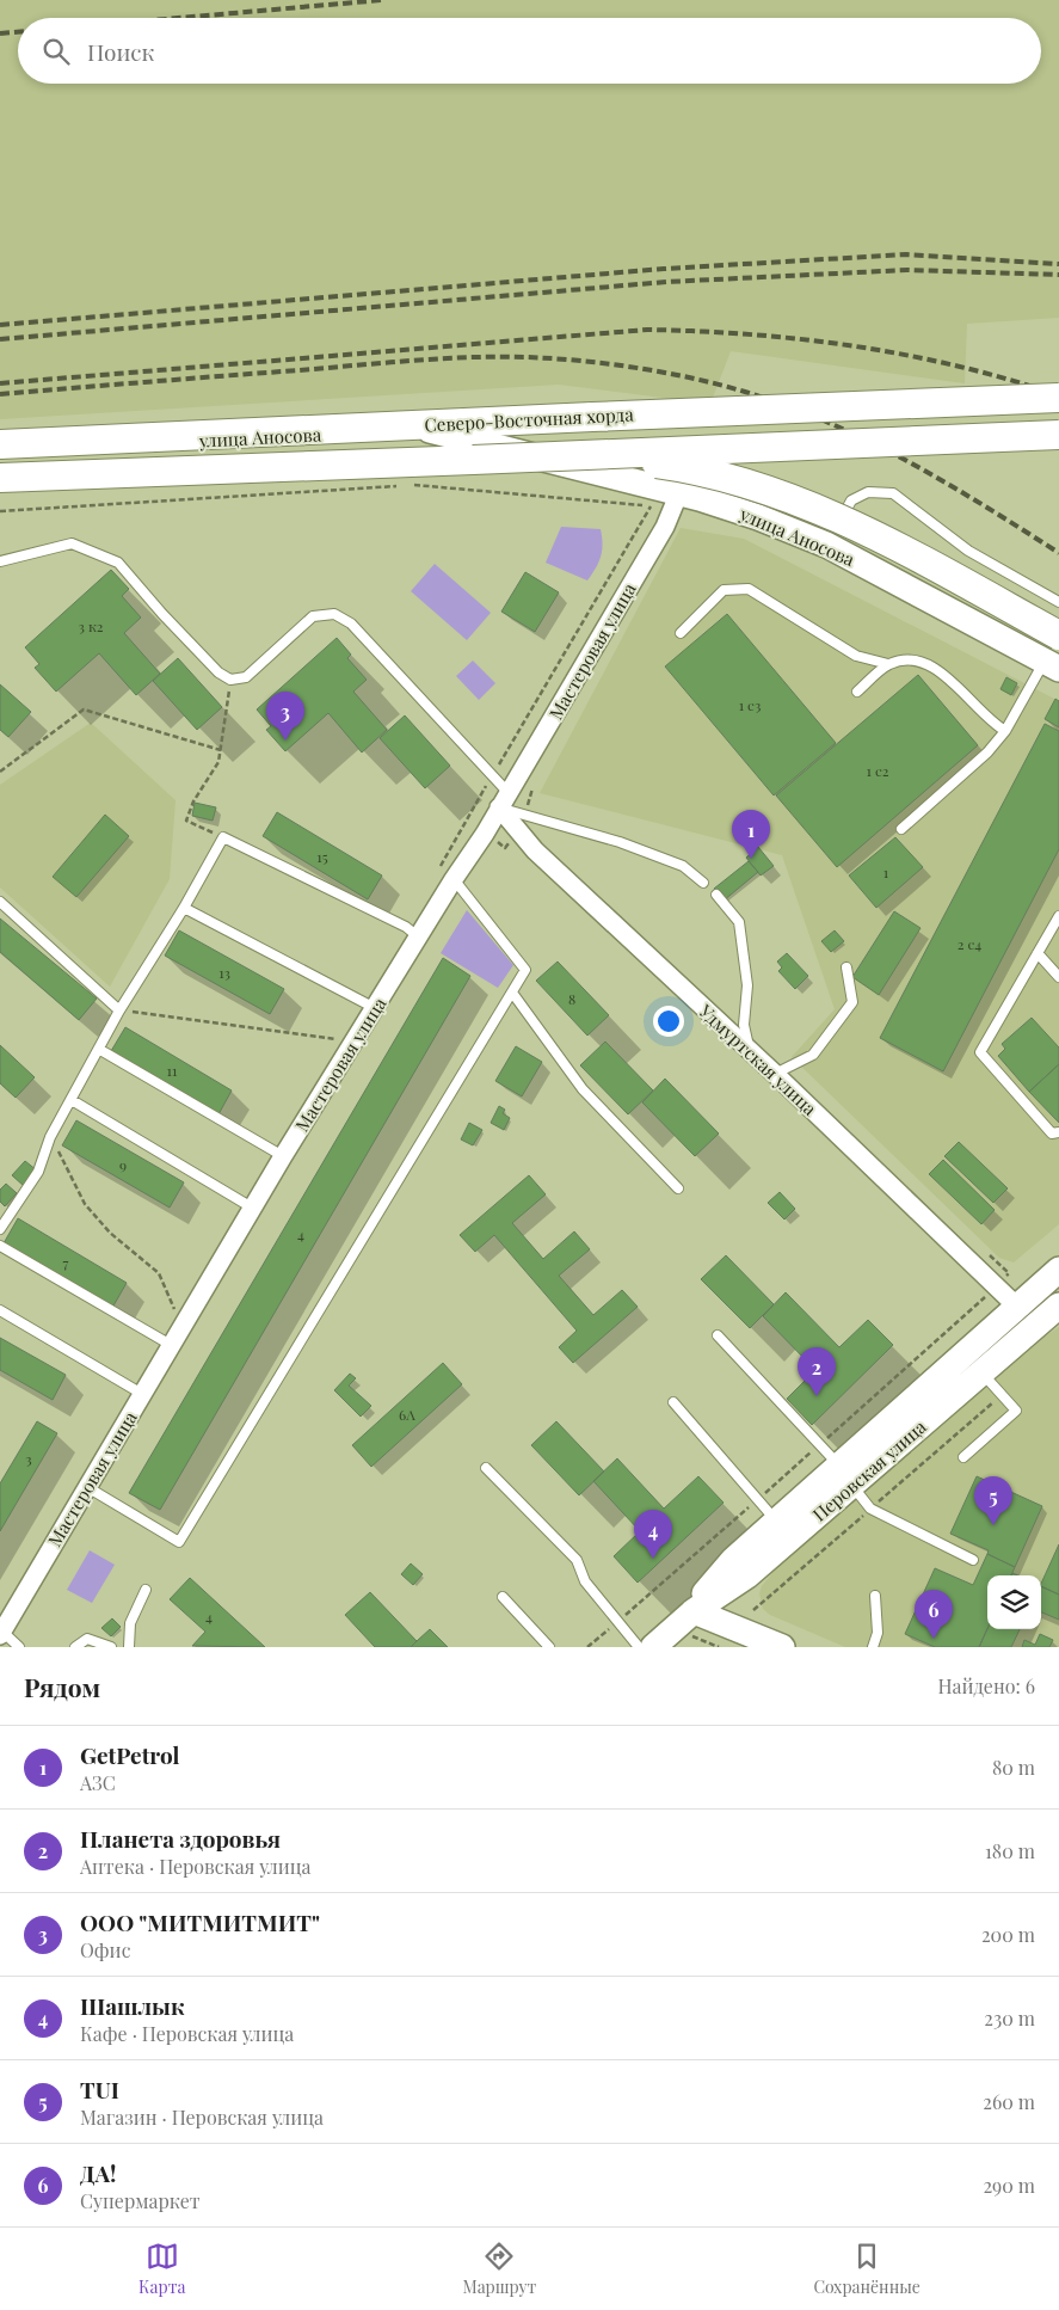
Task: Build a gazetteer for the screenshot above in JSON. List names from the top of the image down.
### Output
{
  "streets": {
    "main road": ["Северо-Восточная хорда"],
    "street": [
      "улица Аносова",
      "Мастеровая улица",
      "Удмуртская улица",
      "Перовская улица"
    ]
  },
  "crossings": [
    ["Северо-Восточная хорда", "улица Аносова"],
    ["улица Аносова", "Мастеровая улица"],
    ["Мастеровая улица", "Удмуртская улица"],
    ["Удмуртская улица", "Перовская улица"]
  ],
  "house_numbers": [
    "3 к2",
    "1 с3",
    "1 с2",
    "15",
    "1",
    "2 с4",
    "13",
    "8",
    "11",
    "9",
    "4",
    "7",
    "6А",
    "3",
    "4"
  ],
  "page": {
    "search": "Поиск",
    "pins": [
      "3",
      "1",
      "2",
      "5",
      "4",
      "6"
    ],
    "heading": ["Рядом", "Найдено: 6"],
    "list": [
      {
        "mark": "1",
        "name": "GetPetrol",
        "note": "АЗС",
        "value": "80 m"
      },
      {
        "mark": "2",
        "name": "Планета здоровья",
        "note": "Аптека · Перовская улица",
        "value": "180 m"
      },
      {
        "mark": "3",
        "name": "ООО \"МИТМИТМИТ\"",
        "note": "Офис",
        "value": "200 m"
      },
      {
        "mark": "4",
        "name": "Шашлык",
        "note": "Кафе · Перовская улица",
        "value": "230 m"
      },
      {
        "mark": "5",
        "name": "TUI",
        "note": "Магазин · Перовская улица",
        "value": "260 m"
      },
      {
        "mark": "6",
        "name": "ДА!",
        "note": "Супермаркет",
        "value": "290 m"
      }
    ],
    "nav": ["Карта", "Маршрут", "Сохранённые"]
  }
}
